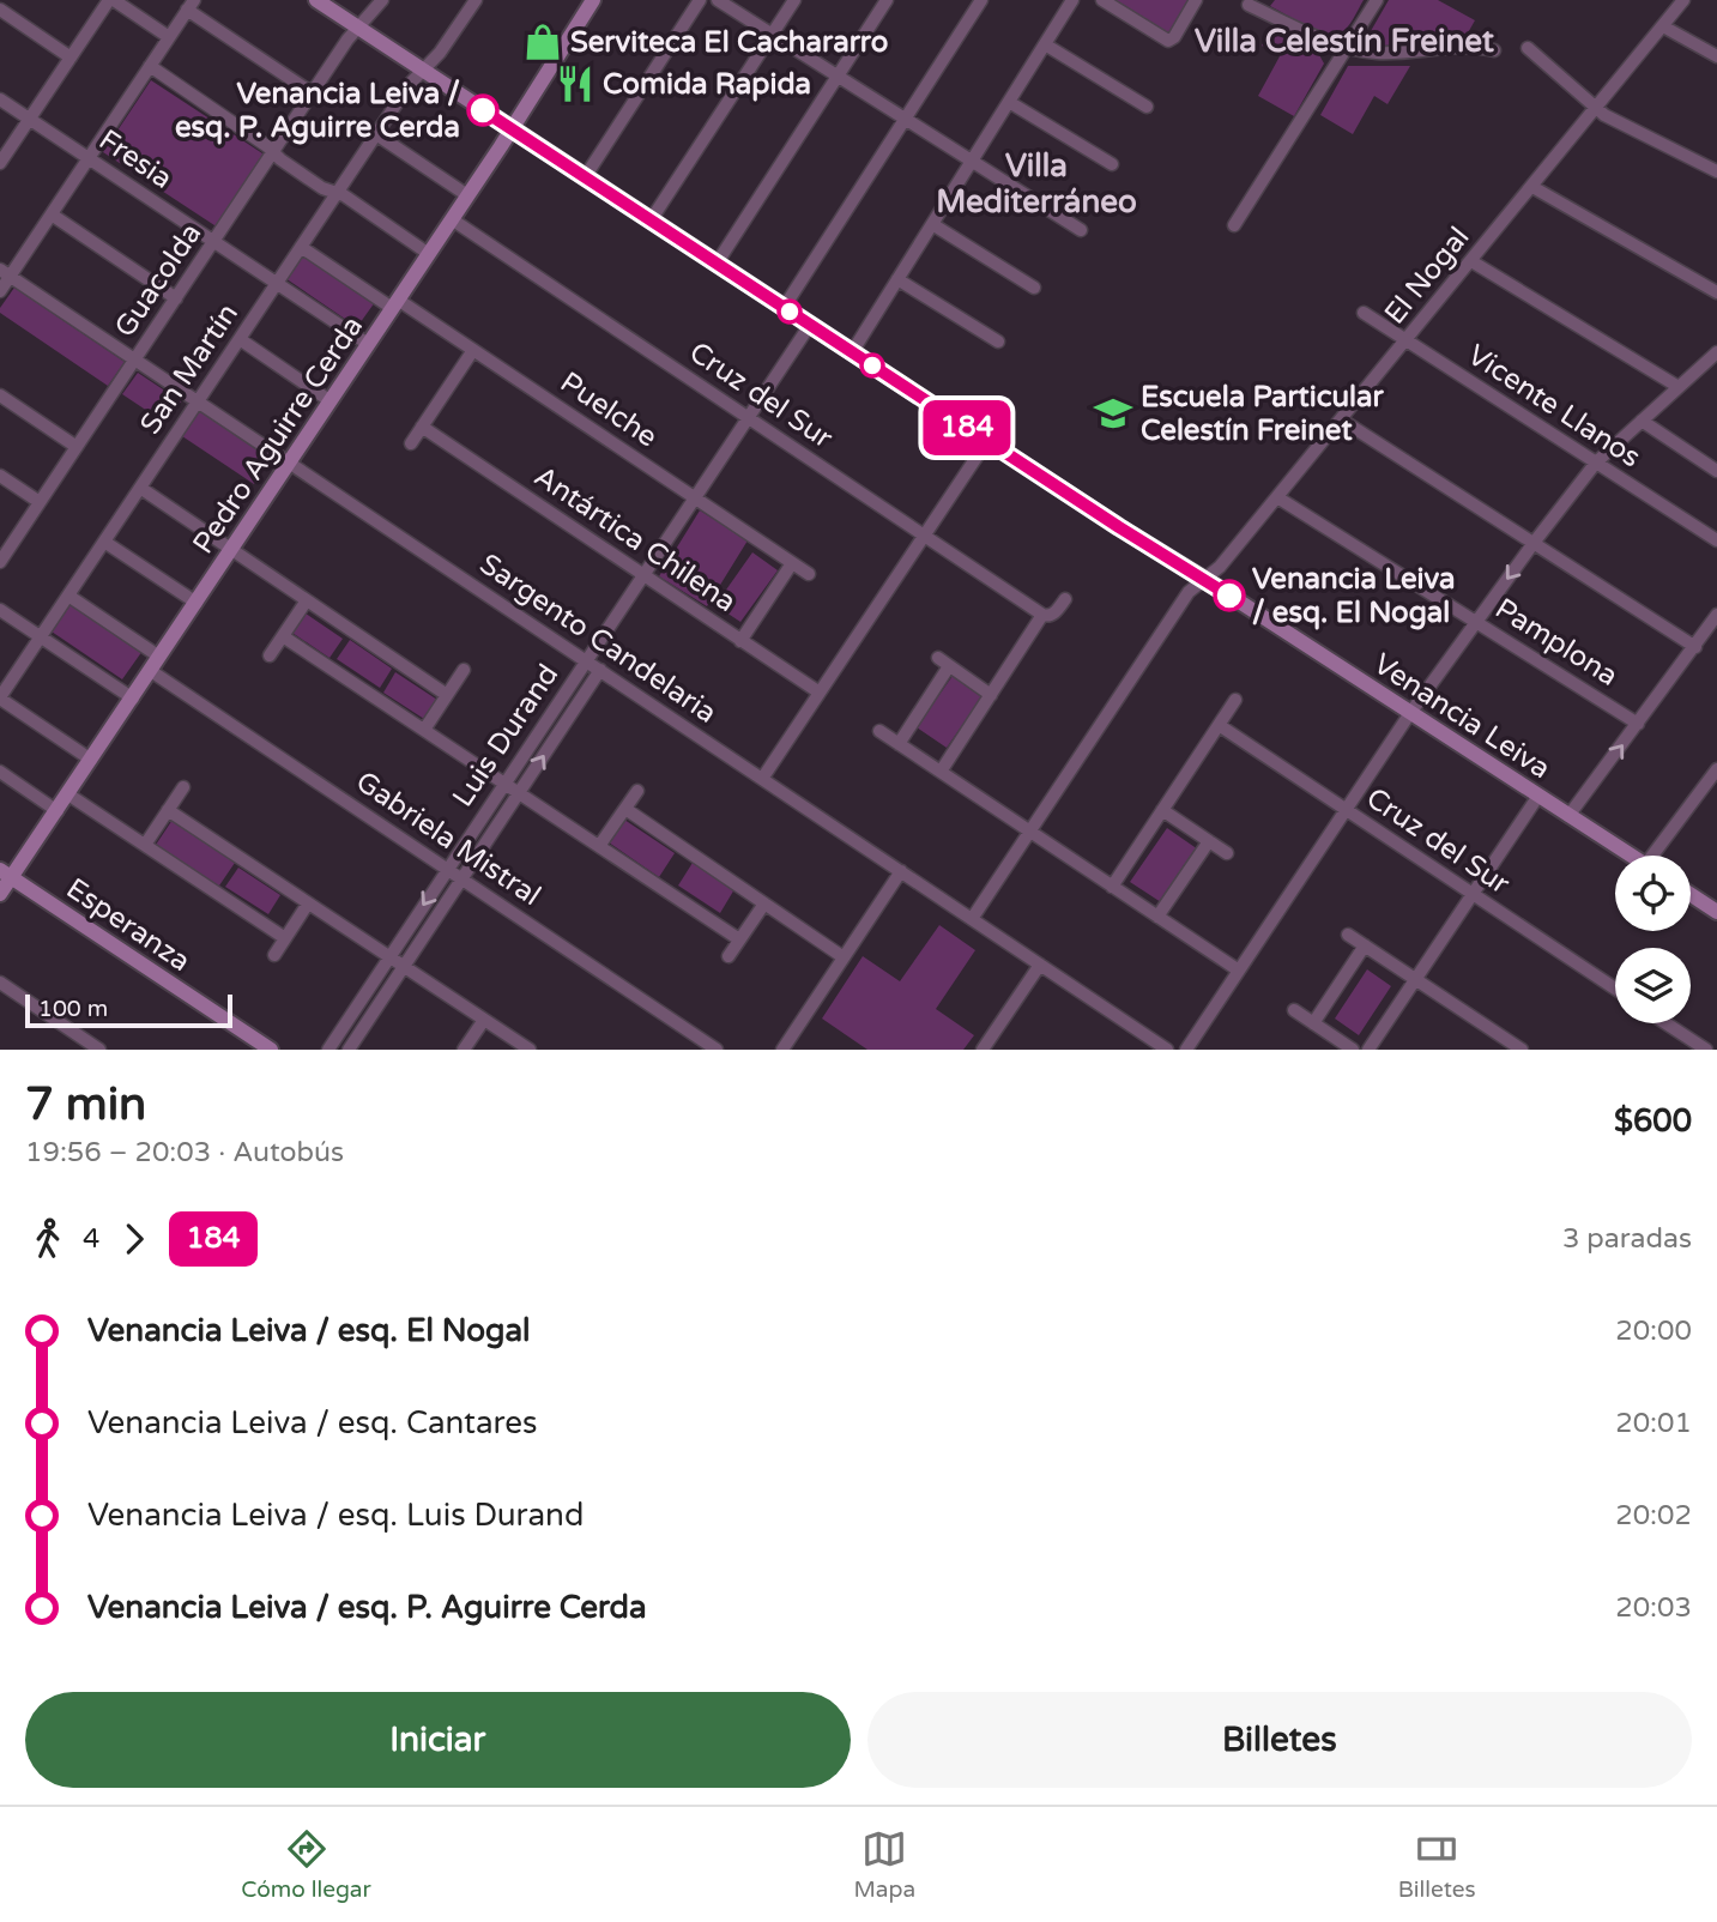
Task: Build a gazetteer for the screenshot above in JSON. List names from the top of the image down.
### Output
{
  "streets": {
    "street": [
      "Fresia",
      "El Nogal",
      "Guacolda",
      "San Martín",
      "Cruz del Sur",
      "Vicente Llanos",
      "Puelche",
      "Pedro Aguirre Cerda",
      "Antártica Chilena",
      "Sargento Candelaria",
      "Pamplona",
      "Venancia Leiva",
      "Luis Durand",
      "Gabriela Mistral",
      "Esperanza"
    ]
  },
  "crossings": [
    ["Fresia", "Guacolda"],
    ["Fresia", "San Martín"],
    ["Fresia", "Pedro Aguirre Cerda"],
    ["El Nogal", "Vicente Llanos"],
    ["El Nogal", "Sargento Candelaria"],
    ["El Nogal", "Pamplona"],
    ["El Nogal", "Venancia Leiva"],
    ["Guacolda", "Sargento Candelaria"],
    ["Guacolda", "Venancia Leiva"],
    ["San Martín", "Puelche"],
    ["San Martín", "Sargento Candelaria"],
    ["San Martín", "Venancia Leiva"],
    ["Cruz del Sur", "Pedro Aguirre Cerda"],
    ["Cruz del Sur", "Luis Durand"],
    ["Puelche", "Pedro Aguirre Cerda"],
    ["Puelche", "Luis Durand"],
    ["Pedro Aguirre Cerda", "Sargento Candelaria"],
    ["Pedro Aguirre Cerda", "Venancia Leiva"],
    ["Pedro Aguirre Cerda", "Gabriela Mistral"],
    ["Pedro Aguirre Cerda", "Esperanza"],
    ["Antártica Chilena", "Luis Durand"],
    ["Sargento Candelaria", "Luis Durand"],
    ["Venancia Leiva", "Luis Durand"],
    ["Luis Durand", "Gabriela Mistral"]
  ],
  "districts": ["Villa Celestín Freinet", "Villa Mediterráneo"],
  "places": {
    "shop": ["Serviteca El Cachararro"],
    "restaurant": ["Comida Rapida"],
    "other": ["Venancia Leiva / esq. P. Aguirre Cerda", "Venancia Leiva / esq. El Nogal"],
    "school or university": ["Escuela Particular Celestín Freinet"]
  },
  "lines": ["bus line 184"],
  "scale_bar": "100 m",
  "page": {
    "on_map": "184",
    "scale": "100 m",
    "heading": ["7 min", "19:56 – 20:03 · Autobús", "$600"],
    "legs": ["4", "184", "3 paradas"],
    "list": [
      {
        "name": "Venancia Leiva / esq. El Nogal",
        "value": "20:00"
      },
      {
        "name": "Venancia Leiva / esq. Cantares",
        "value": "20:01"
      },
      {
        "name": "Venancia Leiva / esq. Luis Durand",
        "value": "20:02"
      },
      {
        "name": "Venancia Leiva / esq. P. Aguirre Cerda",
        "value": "20:03"
      }
    ],
    "buttons": ["Iniciar", "Billetes"],
    "tabs": ["Cómo llegar", "Mapa", "Billetes"]
  }
}
